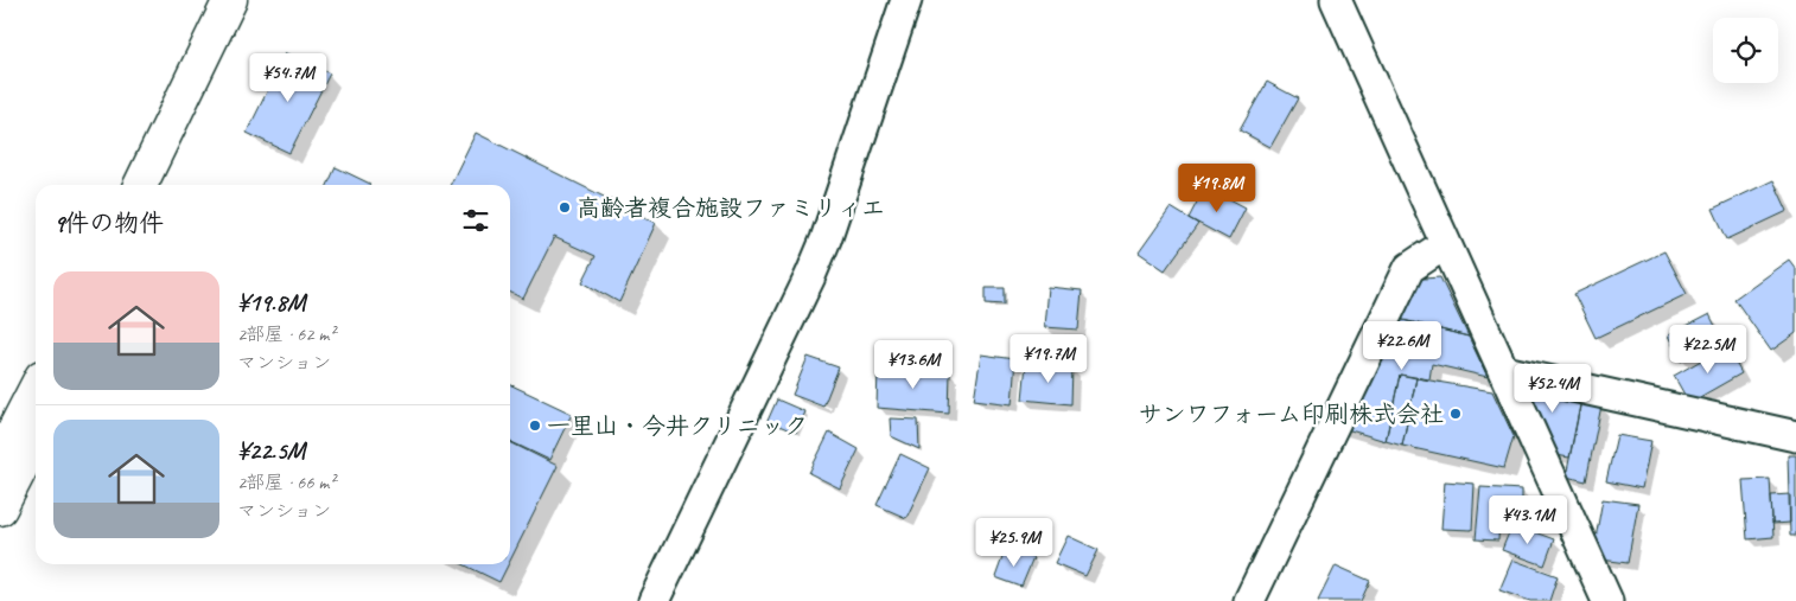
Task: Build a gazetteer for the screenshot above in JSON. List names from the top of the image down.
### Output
{
  "places": ["高齢者複合施設ファミリィエ", "サンワフォーム印刷株式会社", "一里山・今井クリニック"],
  "page": {
    "price": [
      "¥54.7M",
      "¥19.8M",
      "¥22.6M",
      "¥22.5M",
      "¥19.7M",
      "¥13.6M",
      "¥52.4M",
      "¥43.1M",
      "¥25.9M"
    ],
    "heading": "9件の物件",
    "list": [
      {
        "name": "¥19.8M",
        "note": "2部屋 · 62 m² · マンション"
      },
      {
        "name": "¥22.5M",
        "note": "2部屋 · 66 m² · マンション"
      }
    ]
  }
}
